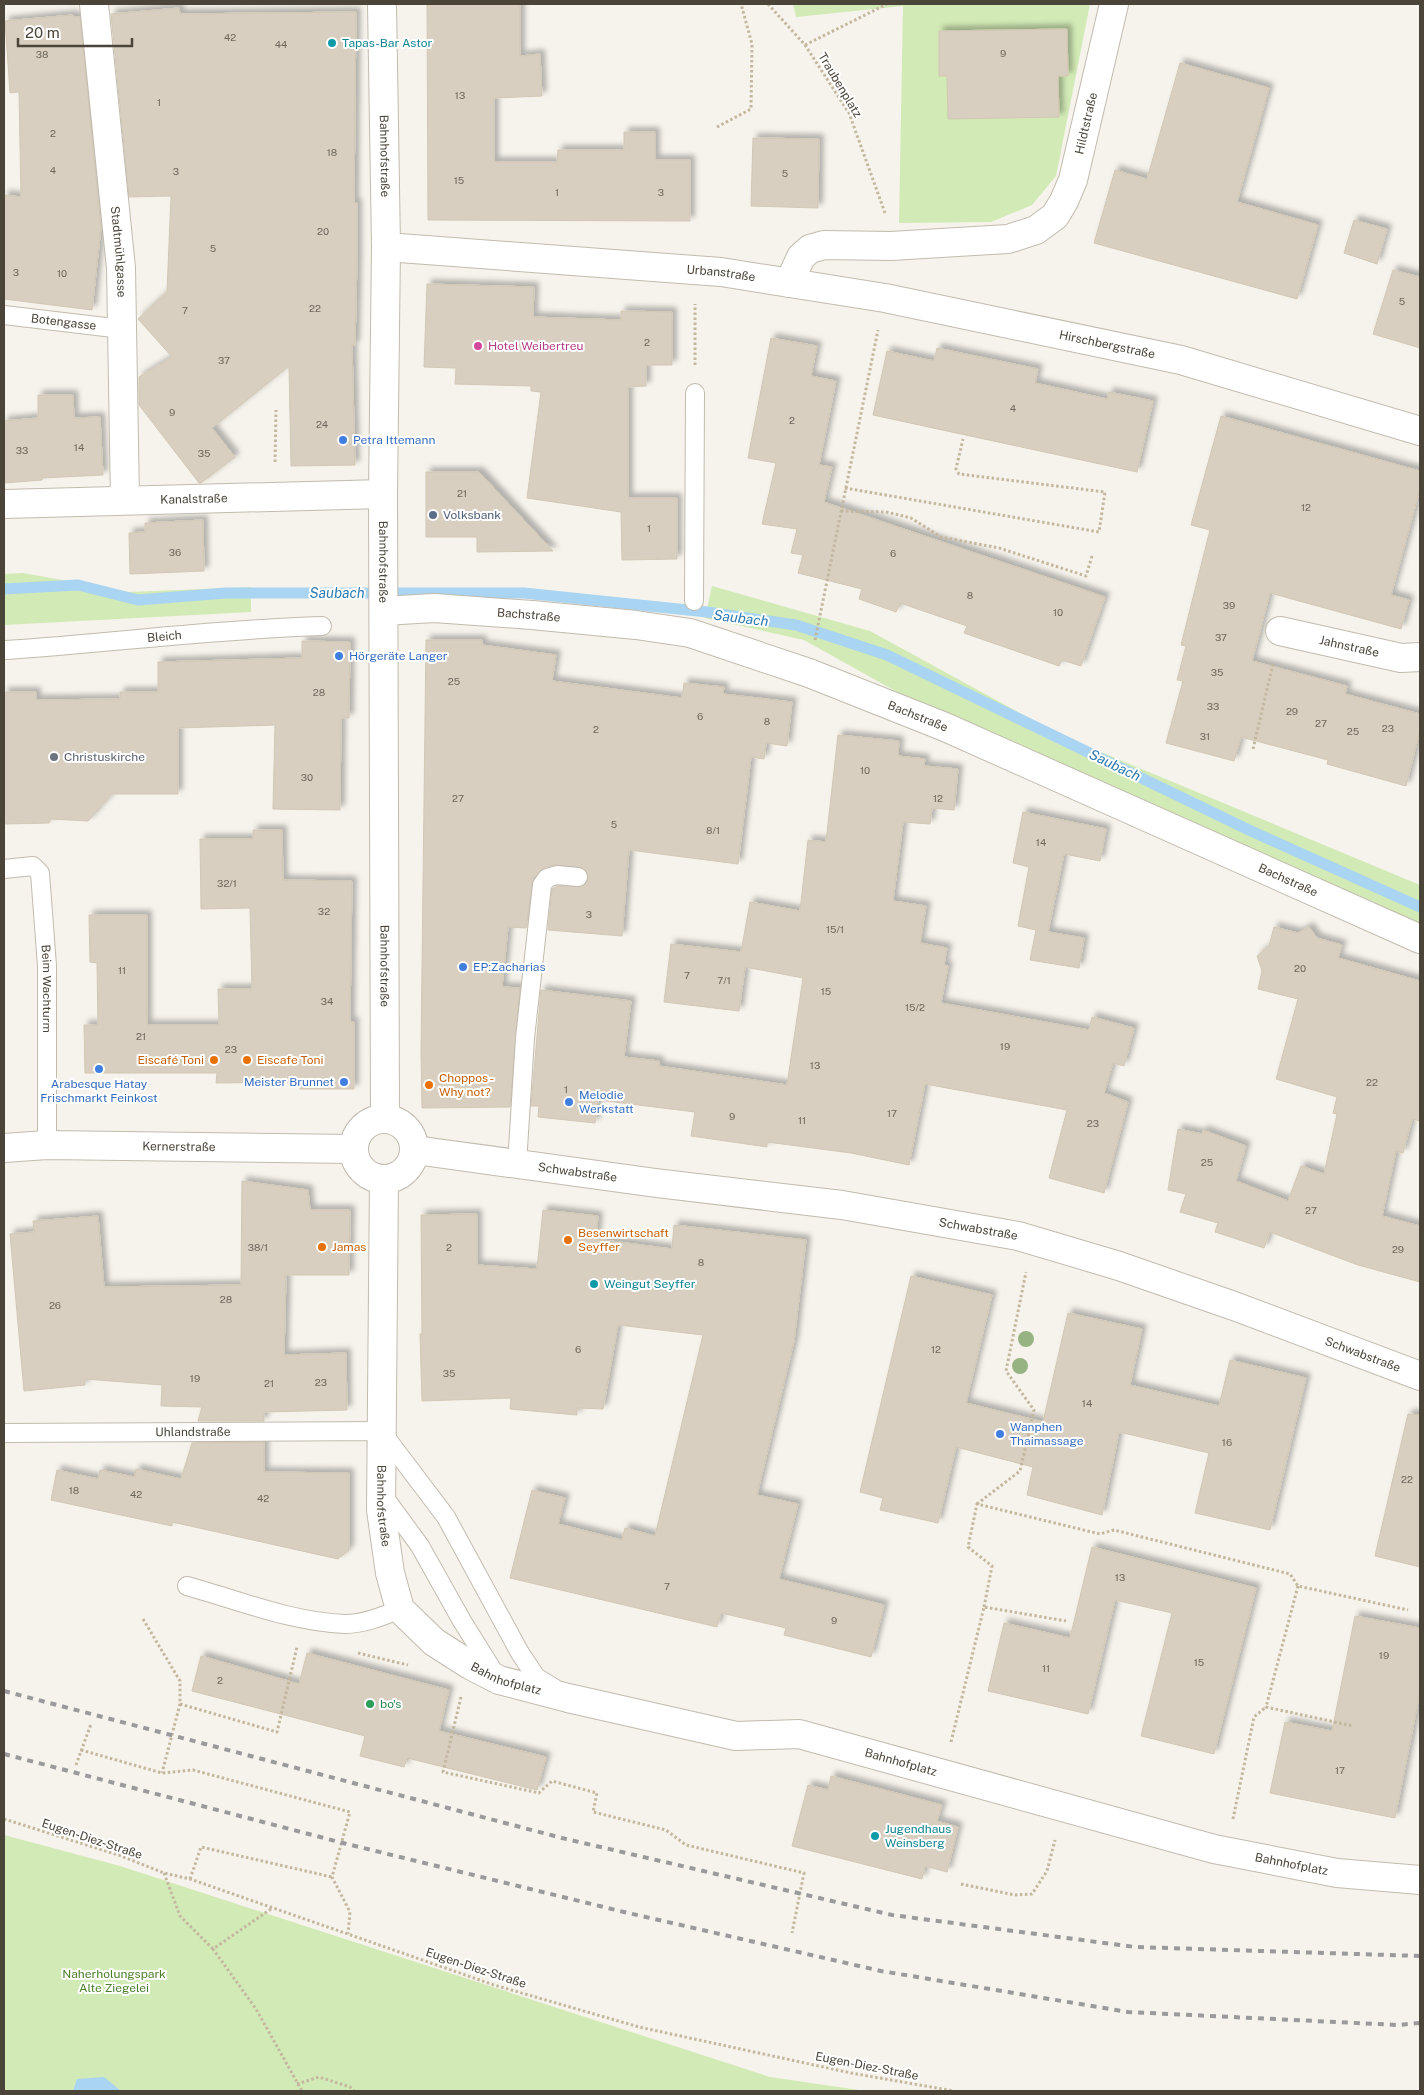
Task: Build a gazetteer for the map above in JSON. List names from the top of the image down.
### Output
{
  "streets": {
    "street": [
      "Hildtstraße",
      "Bahnhofstraße",
      "Stadtmühlgasse",
      "Urbanstraße",
      "Hirschbergstraße",
      "Kanalstraße",
      "Bachstraße",
      "Jahnstraße",
      "Kernerstraße",
      "Schwabstraße",
      "Bahnhofplatz"
    ],
    "lane": [
      "Botengasse",
      "Bleich",
      "Beim Wachturm",
      "Uhlandstraße"
    ],
    "path": ["Traubenplatz", "Eugen-Diez-Straße"]
  },
  "crossings": [
    ["Traubenplatz", "Hildtstraße"],
    ["Bahnhofstraße", "Urbanstraße"],
    ["Bahnhofstraße", "Kanalstraße"],
    ["Bahnhofstraße", "Bachstraße"],
    ["Bahnhofstraße", "Kernerstraße"],
    ["Bahnhofstraße", "Schwabstraße"],
    ["Bahnhofstraße", "Uhlandstraße"],
    ["Bahnhofstraße", "Bahnhofplatz"],
    ["Stadtmühlgasse", "Botengasse"],
    ["Stadtmühlgasse", "Kanalstraße"],
    ["Urbanstraße", "Hirschbergstraße"],
    ["Beim Wachturm", "Kernerstraße"],
    ["Kernerstraße", "Schwabstraße"]
  ],
  "water": ["Saubach"],
  "parks": ["Naherholungspark Alte Ziegelei"],
  "places": [
    "Tapas-Bar Astor",
    "Hotel Weibertreu",
    "Petra Ittemann",
    "Volksbank",
    "Hörgeräte Langer",
    "Christuskirche",
    "EP:Zacharias",
    "Eiscafé Toni",
    "Eiscafe Toni",
    "Arabesque Hatay Frischmarkt Feinkost",
    "Meister Brunnet",
    "Choppos - Why not?",
    "Melodie Werkstatt",
    "Besenwirtschaft Seyffer",
    "Jamas",
    "Weingut Seyffer",
    "Wanphen Thaimassage",
    "bo's",
    "Jugendhaus Weinsberg"
  ],
  "house_numbers": [
    "42",
    "44",
    "9",
    "38",
    "13",
    "1",
    "2",
    "18",
    "4",
    "3",
    "5",
    "15",
    "1",
    "3",
    "20",
    "5",
    "3",
    "10",
    "5",
    "22",
    "7",
    "2",
    "37",
    "4",
    "9",
    "2",
    "24",
    "14",
    "33",
    "35",
    "21",
    "12",
    "1",
    "36",
    "6",
    "8",
    "39",
    "10",
    "37",
    "35",
    "25",
    "28",
    "33",
    "29",
    "6",
    "8",
    "27",
    "23",
    "2",
    "25",
    "31",
    "10",
    "30",
    "27",
    "12",
    "5",
    "8/1",
    "14",
    "32/1",
    "32",
    "3",
    "15/1",
    "20",
    "11",
    "7",
    "7/1",
    "15",
    "34",
    "15/2",
    "21",
    "19",
    "23",
    "13",
    "22",
    "1",
    "17",
    "9",
    "11",
    "23",
    "25",
    "27",
    "38/1",
    "2",
    "29",
    "8",
    "28",
    "26",
    "6",
    "12",
    "35",
    "19",
    "23",
    "21",
    "14",
    "16",
    "22",
    "18",
    "42",
    "42",
    "13",
    "7",
    "9",
    "19",
    "15",
    "11",
    "2",
    "17"
  ],
  "scale_bar": "20 m"
}
